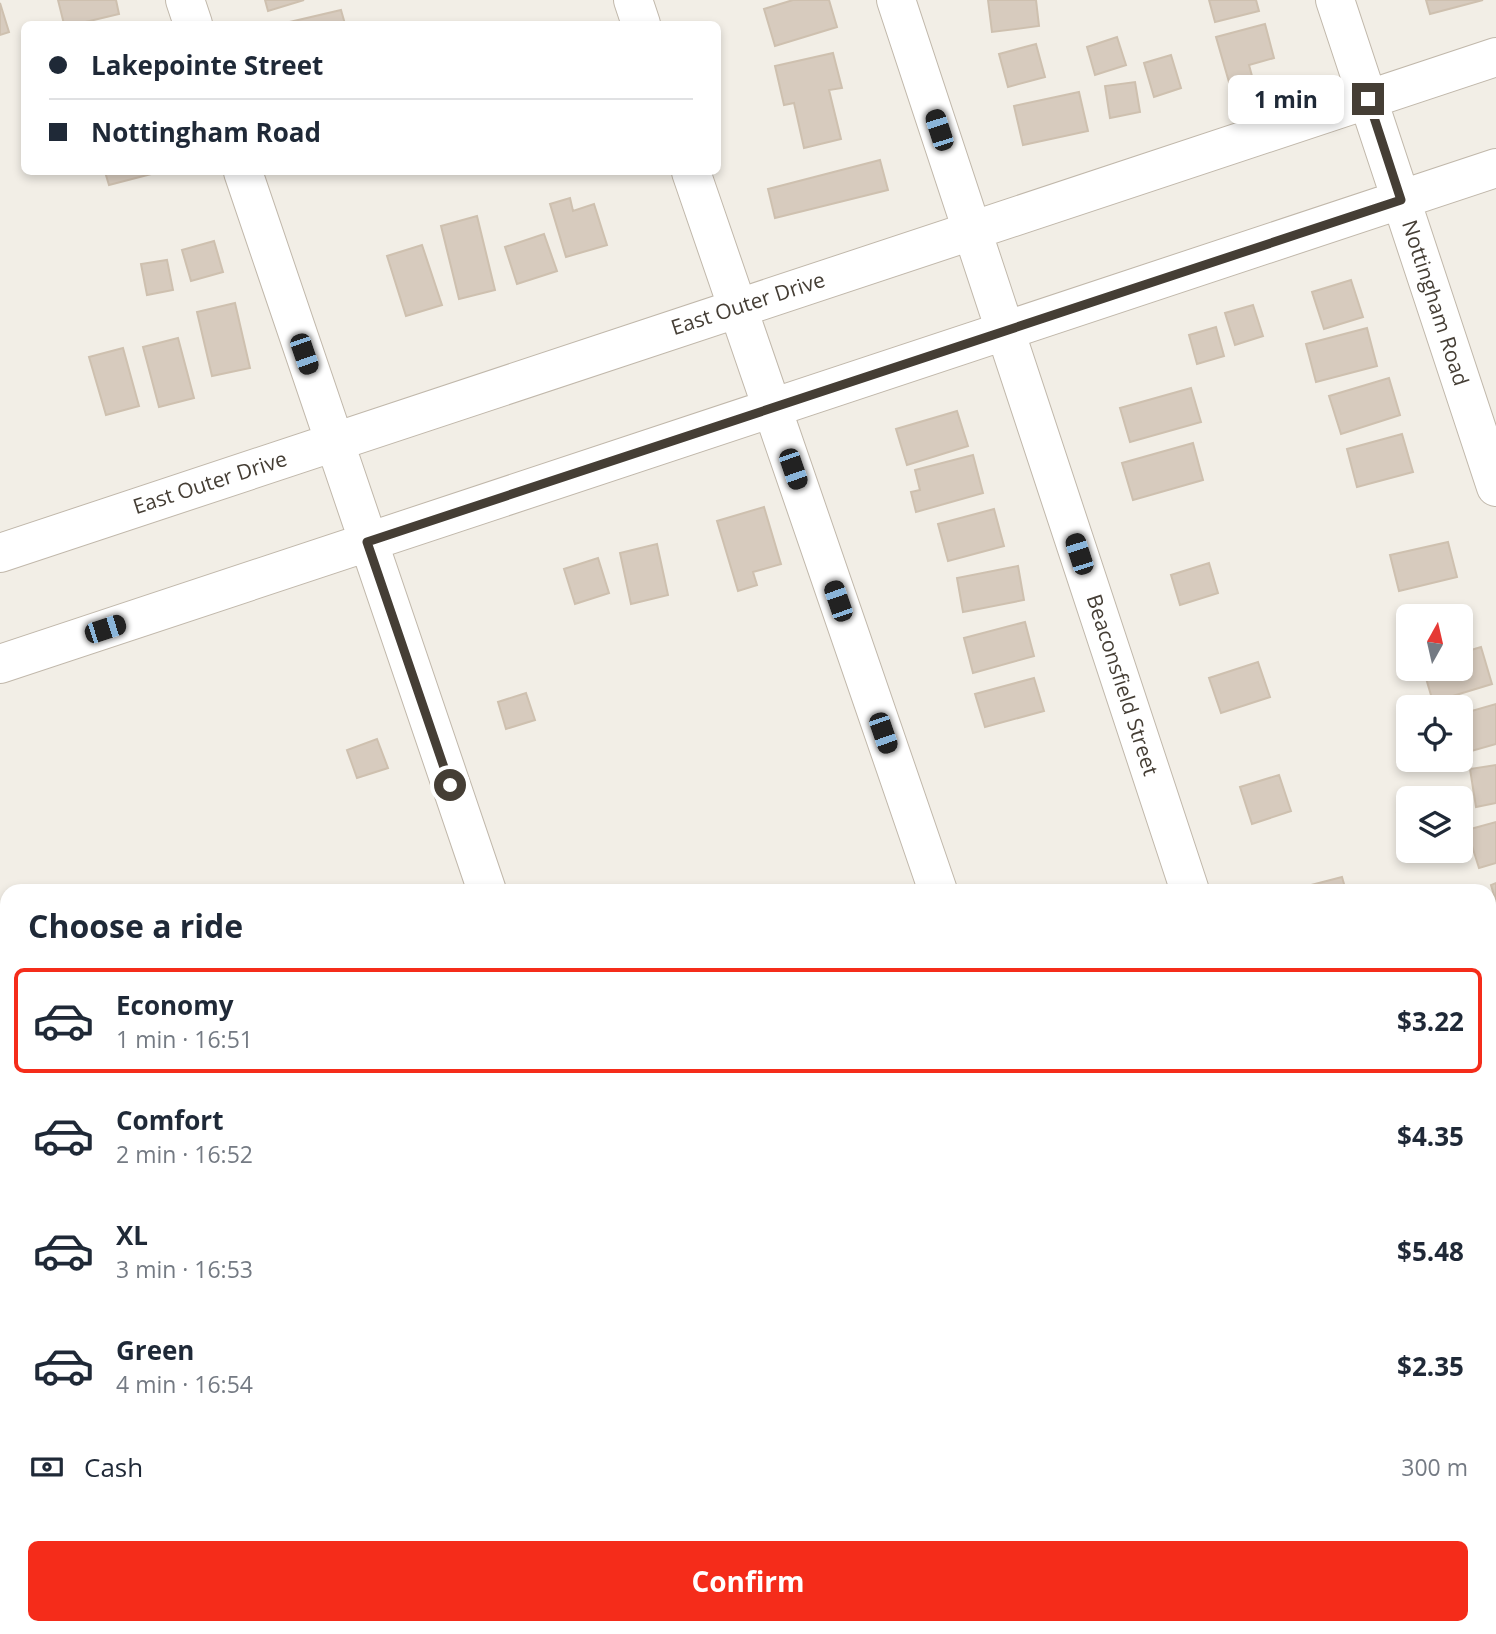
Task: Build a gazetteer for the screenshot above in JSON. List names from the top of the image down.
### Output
{
  "streets": {
    "street": ["Nottingham Road", "East Outer Drive", "Beaconsfield Street"]
  },
  "crossings": [
    ["Nottingham Road", "East Outer Drive"],
    ["East Outer Drive", "Beaconsfield Street"]
  ],
  "north": "top",
  "page": {
    "banner": ["Lakepointe Street", "Nottingham Road"],
    "bubble": "1 min",
    "heading": "Choose a ride",
    "list": [
      {
        "name": "Economy",
        "note": "1 min · 16:51",
        "value": "$3.22"
      },
      {
        "name": "Comfort",
        "note": "2 min · 16:52",
        "value": "$4.35"
      },
      {
        "name": "XL",
        "note": "3 min · 16:53",
        "value": "$5.48"
      },
      {
        "name": "Green",
        "note": "4 min · 16:54",
        "value": "$2.35"
      }
    ],
    "pay": ["Cash", "300 m"],
    "buttons": "Confirm"
  }
}
